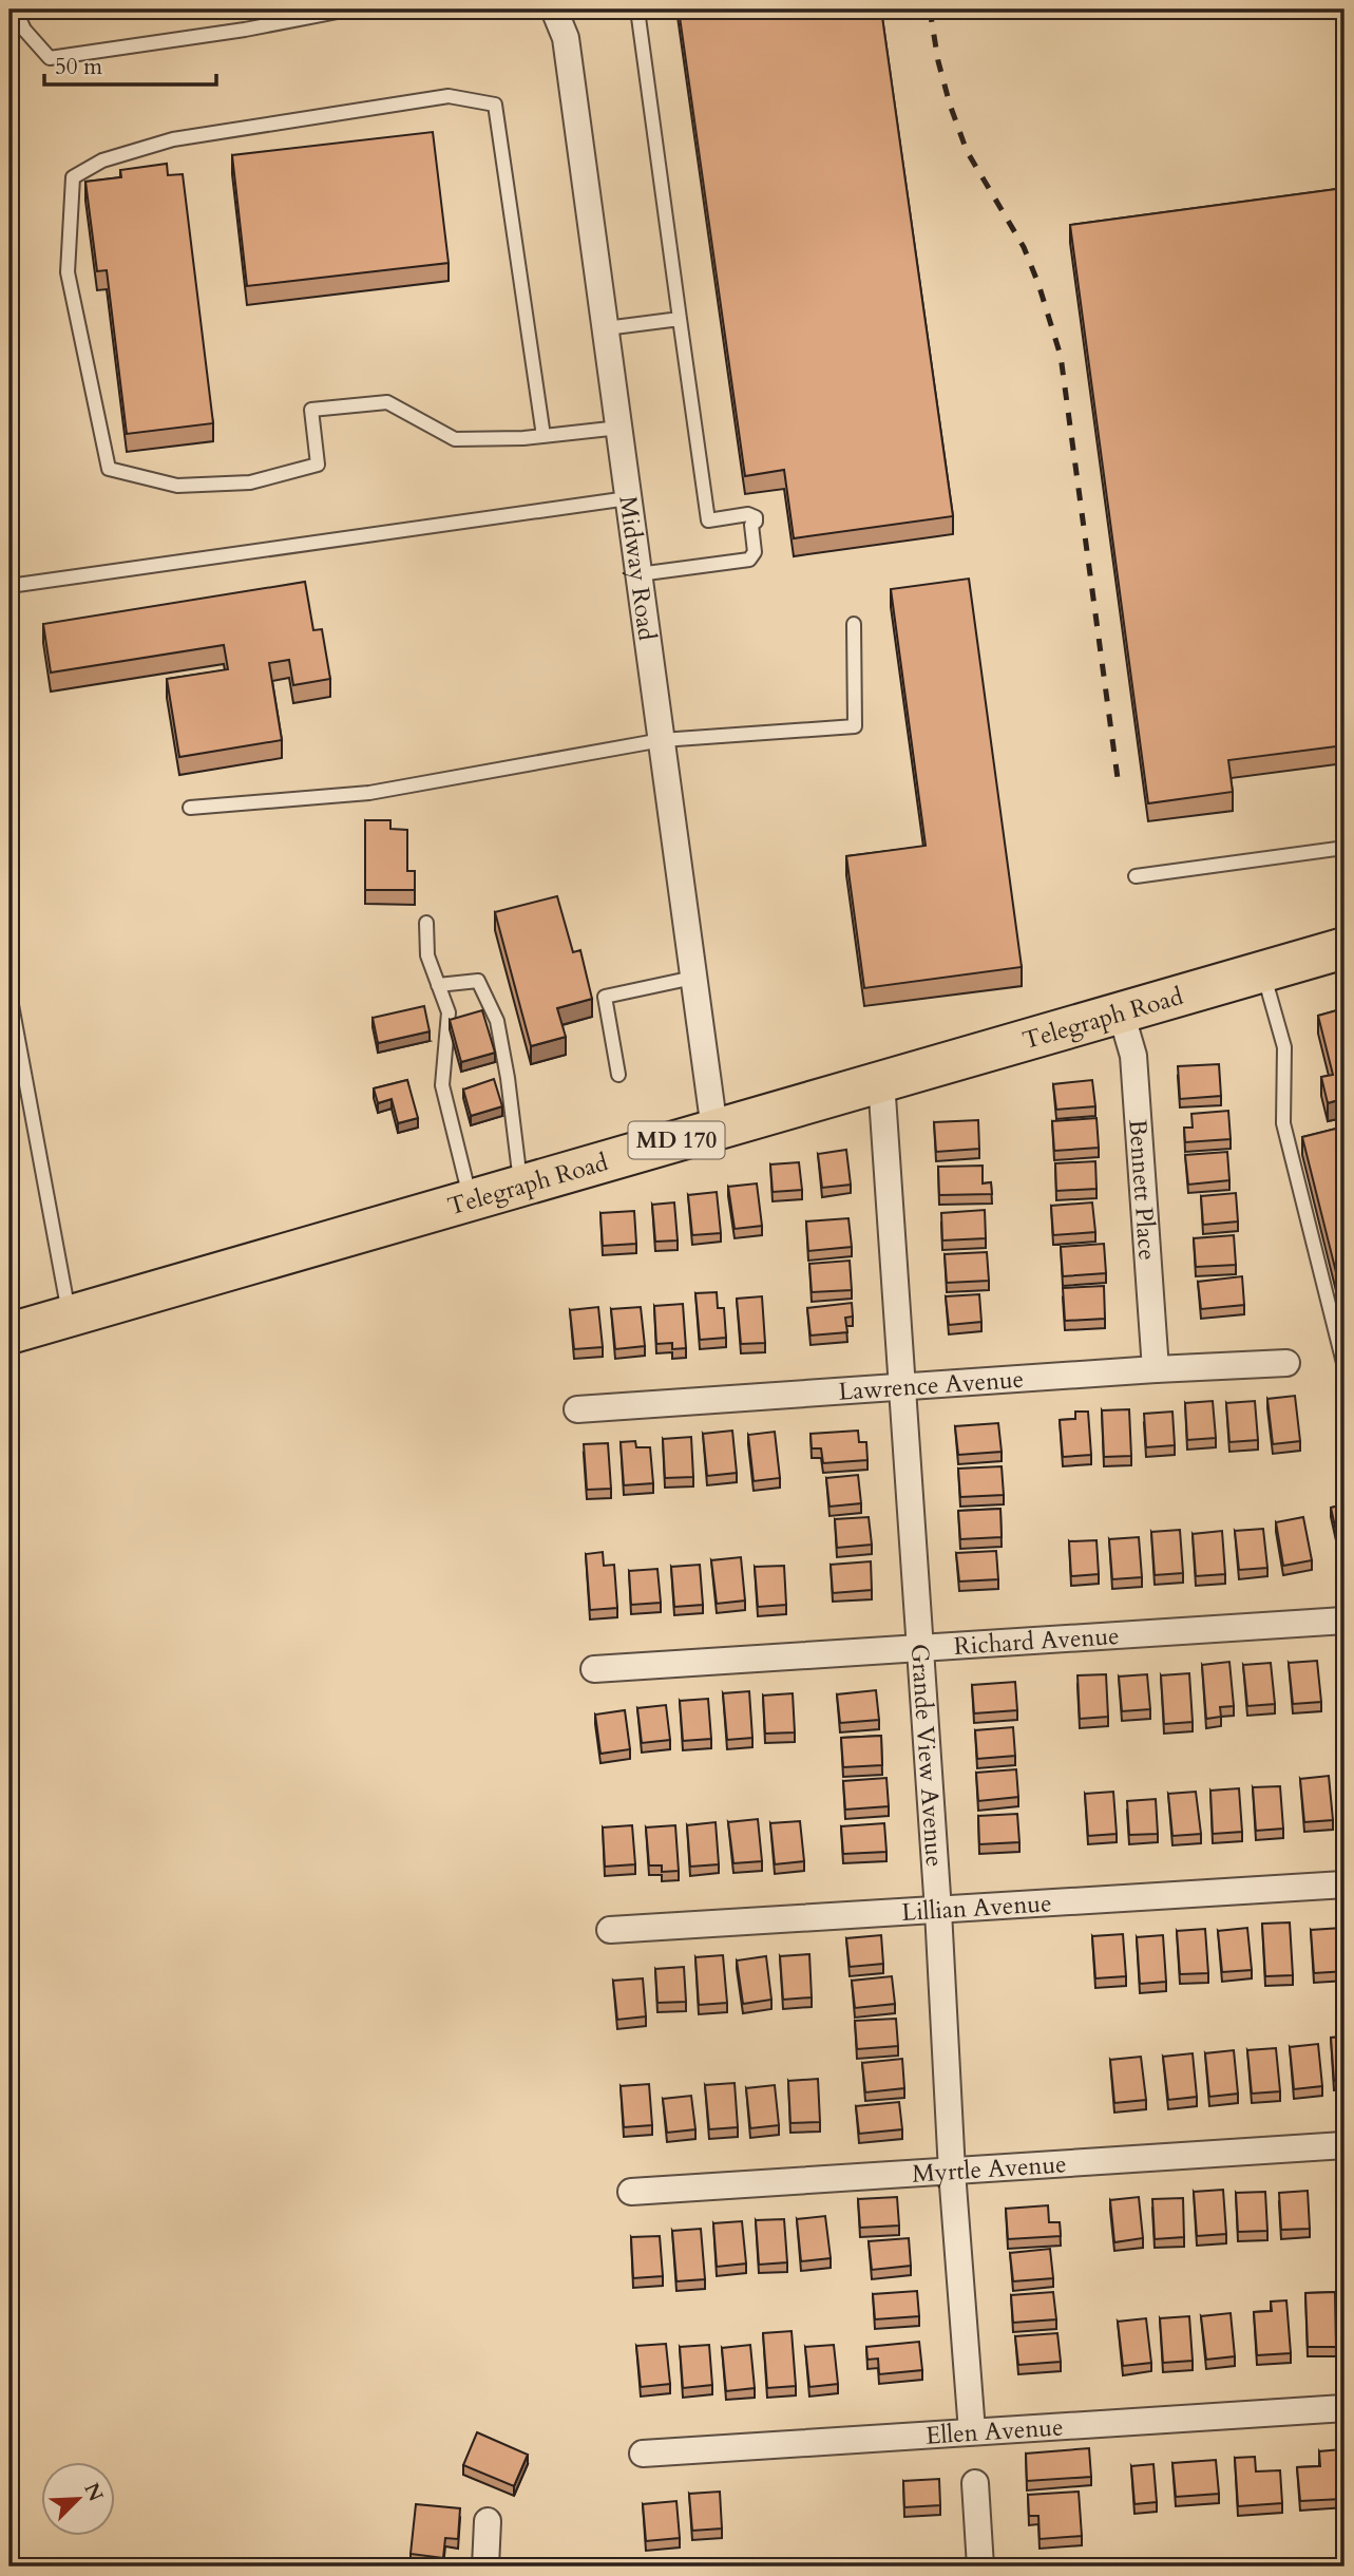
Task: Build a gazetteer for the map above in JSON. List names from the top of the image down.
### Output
{
  "streets": {
    "main road": ["Telegraph Road", "MD 170"],
    "street": [
      "Midway Road",
      "Bennett Place",
      "Lawrence Avenue",
      "Richard Avenue",
      "Grande View Avenue",
      "Lillian Avenue",
      "Myrtle Avenue",
      "Ellen Avenue"
    ]
  },
  "crossings": [
    ["Midway Road", "Telegraph Road"],
    ["Telegraph Road", "Bennett Place"],
    ["Telegraph Road", "Grande View Avenue"],
    ["Bennett Place", "Lawrence Avenue"],
    ["Lawrence Avenue", "Grande View Avenue"],
    ["Richard Avenue", "Grande View Avenue"],
    ["Grande View Avenue", "Lillian Avenue"],
    ["Grande View Avenue", "Myrtle Avenue"],
    ["Grande View Avenue", "Ellen Avenue"]
  ],
  "scale_bar": "50 m",
  "north": "top right"
}
